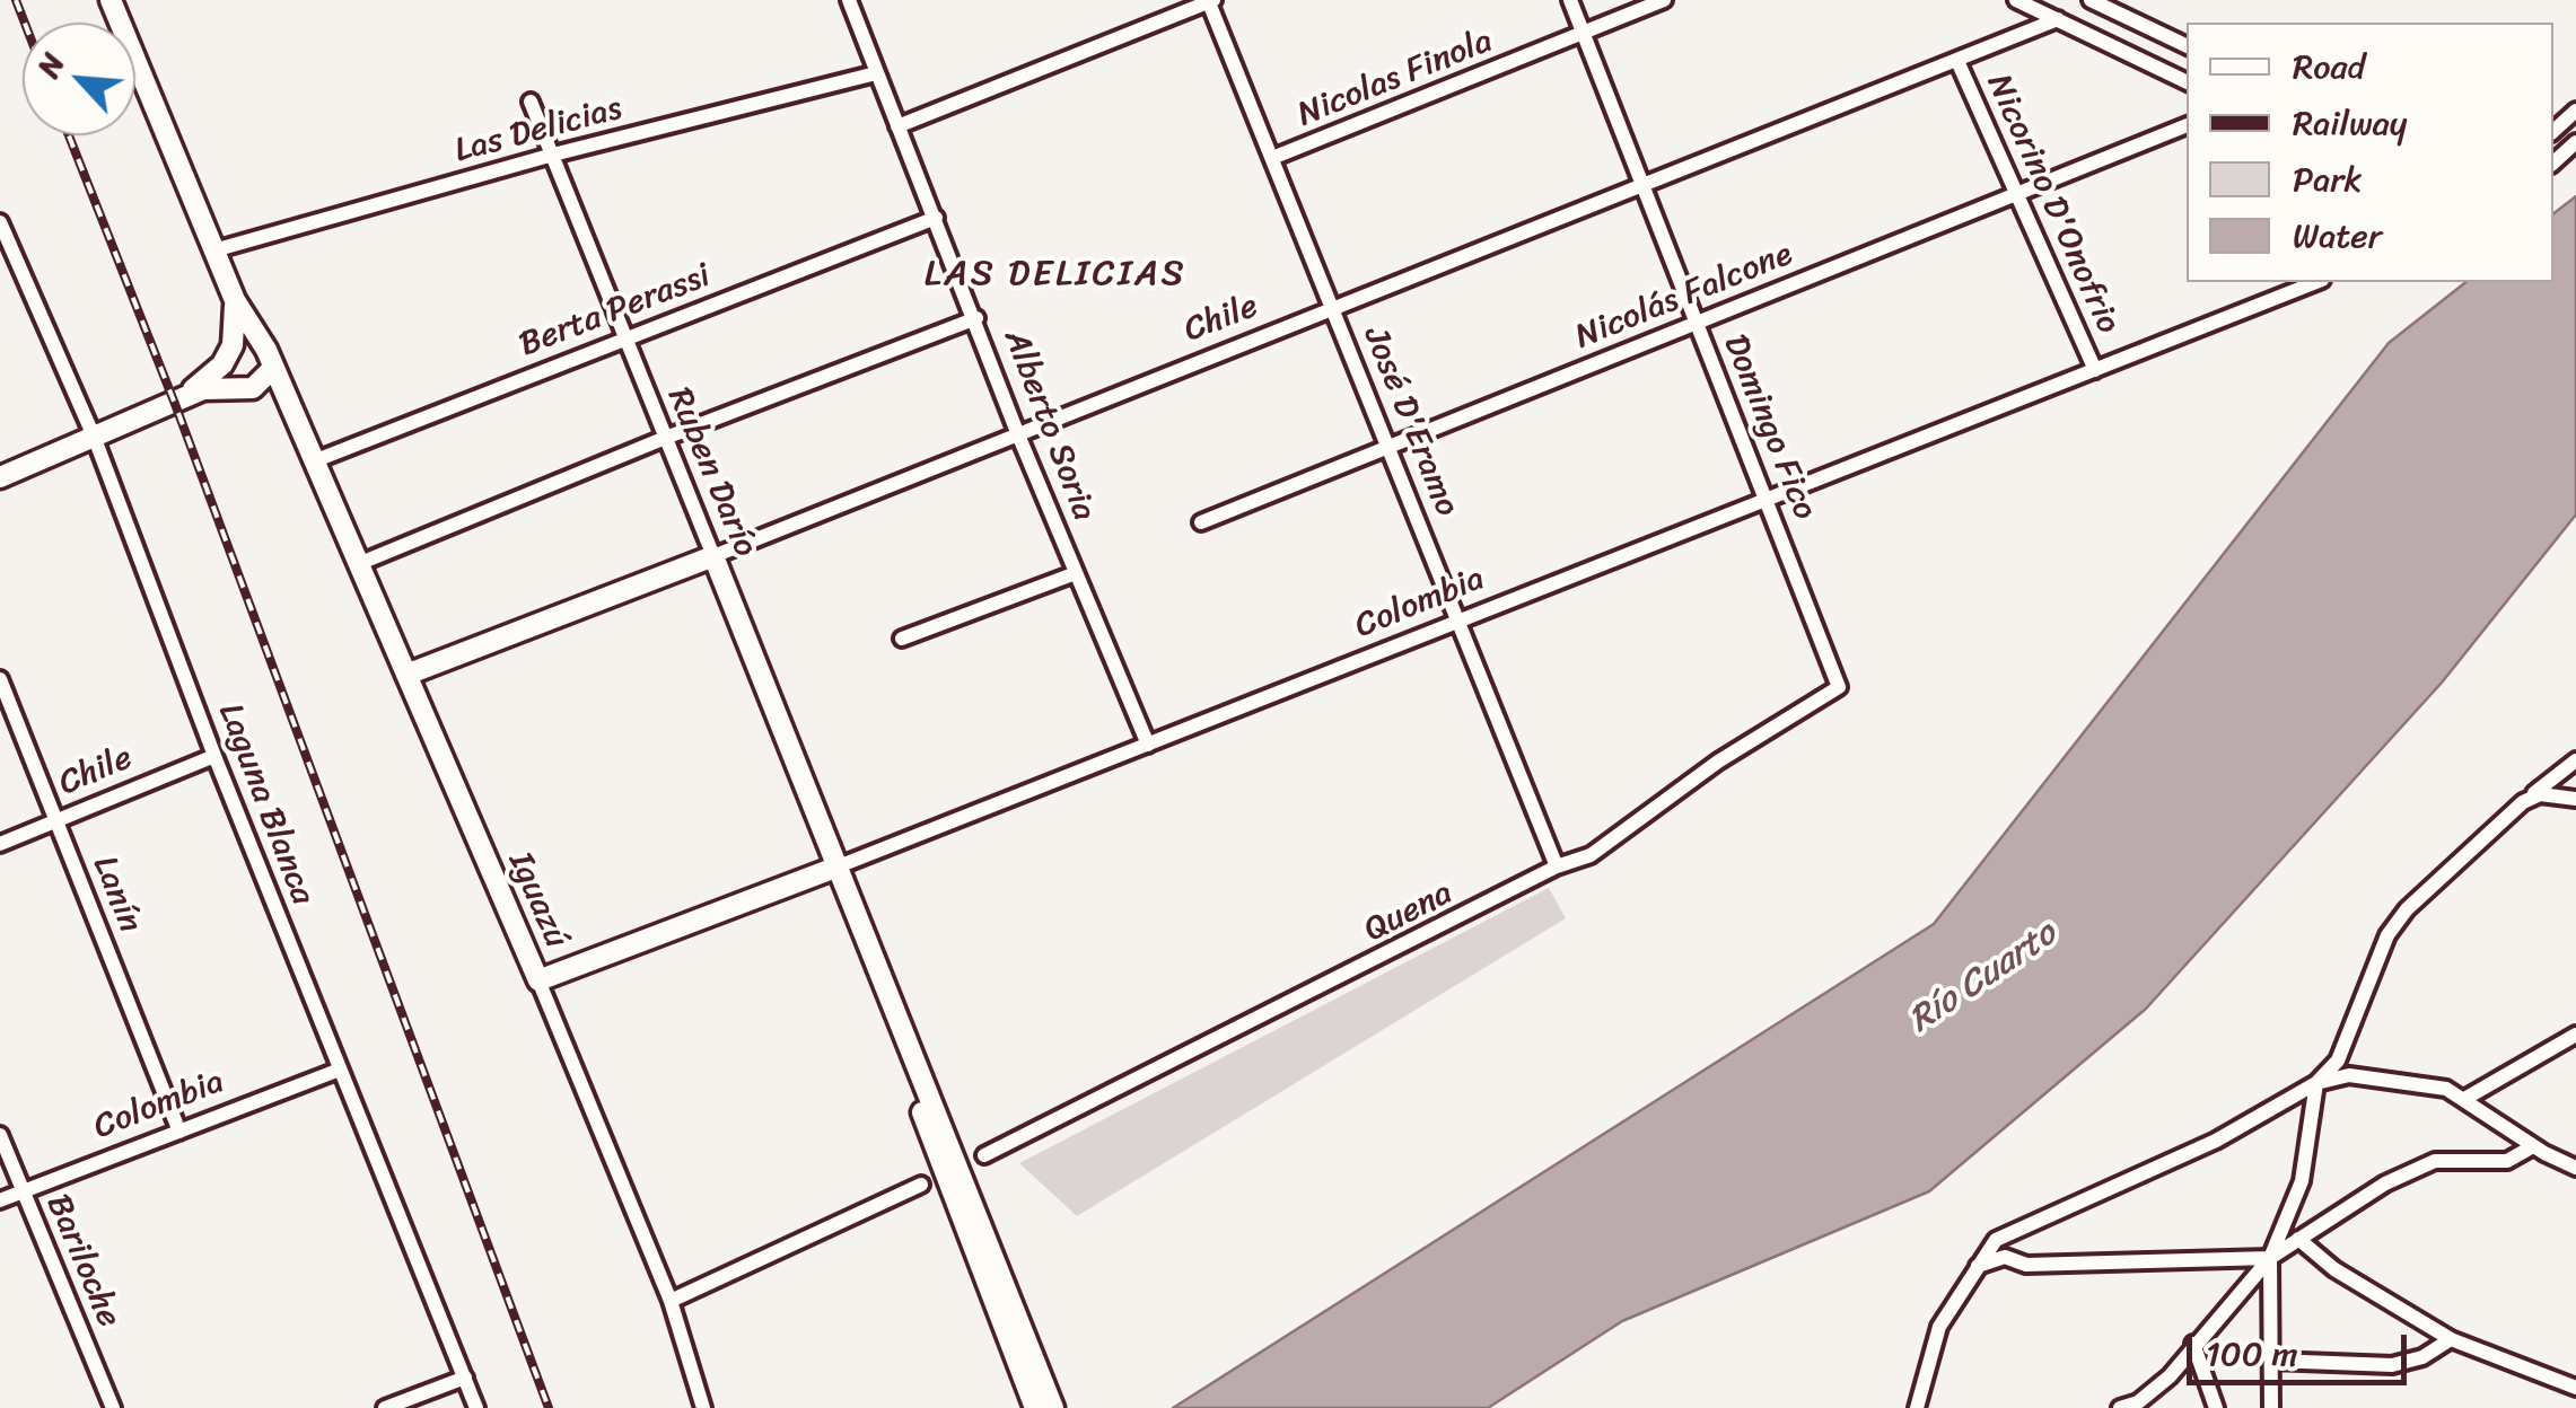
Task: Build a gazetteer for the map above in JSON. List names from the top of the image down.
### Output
{
  "streets": {
    "main road": [
      "Chile",
      "Ruben Darío",
      "Colombia",
      "Iguazú"
    ],
    "street": [
      "Nicolas Finola",
      "Las Delicias",
      "Nicorino D'Onofrio",
      "Nicolás Falcone",
      "Berta Perassi",
      "José D'Eramo",
      "Alberto Soria",
      "Domingo Fico",
      "Laguna Blanca",
      "Lanín",
      "Quena",
      "Bariloche"
    ]
  },
  "crossings": [
    ["Nicolas Finola", "José D'Eramo"],
    ["Nicolas Finola", "Domingo Fico"],
    ["Las Delicias", "Alberto Soria"],
    ["Las Delicias", "Ruben Darío"],
    ["Nicorino D'Onofrio", "Nicolás Falcone"],
    ["Nicorino D'Onofrio", "Chile"],
    ["Nicorino D'Onofrio", "Colombia"],
    ["Nicolás Falcone", "José D'Eramo"],
    ["Nicolás Falcone", "Domingo Fico"],
    ["Berta Perassi", "Alberto Soria"],
    ["Berta Perassi", "Ruben Darío"],
    ["Berta Perassi", "Iguazú"],
    ["Chile", "José D'Eramo"],
    ["Chile", "Alberto Soria"],
    ["Chile", "Domingo Fico"],
    ["Chile", "Ruben Darío"],
    ["Chile", "Laguna Blanca"],
    ["Chile", "Lanín"],
    ["Chile", "Iguazú"],
    ["José D'Eramo", "Colombia"],
    ["José D'Eramo", "Quena"],
    ["Alberto Soria", "Colombia"],
    ["Domingo Fico", "Colombia"],
    ["Domingo Fico", "Quena"],
    ["Ruben Darío", "Colombia"],
    ["Colombia", "Laguna Blanca"],
    ["Colombia", "Lanín"],
    ["Colombia", "Iguazú"],
    ["Colombia", "Bariloche"]
  ],
  "districts": ["LAS DELICIAS"],
  "water": ["Río Cuarto"],
  "legend": [
    "Road",
    "Railway",
    "Park",
    "Water"
  ],
  "scale_bar": "100 m",
  "north": "top left"
}
